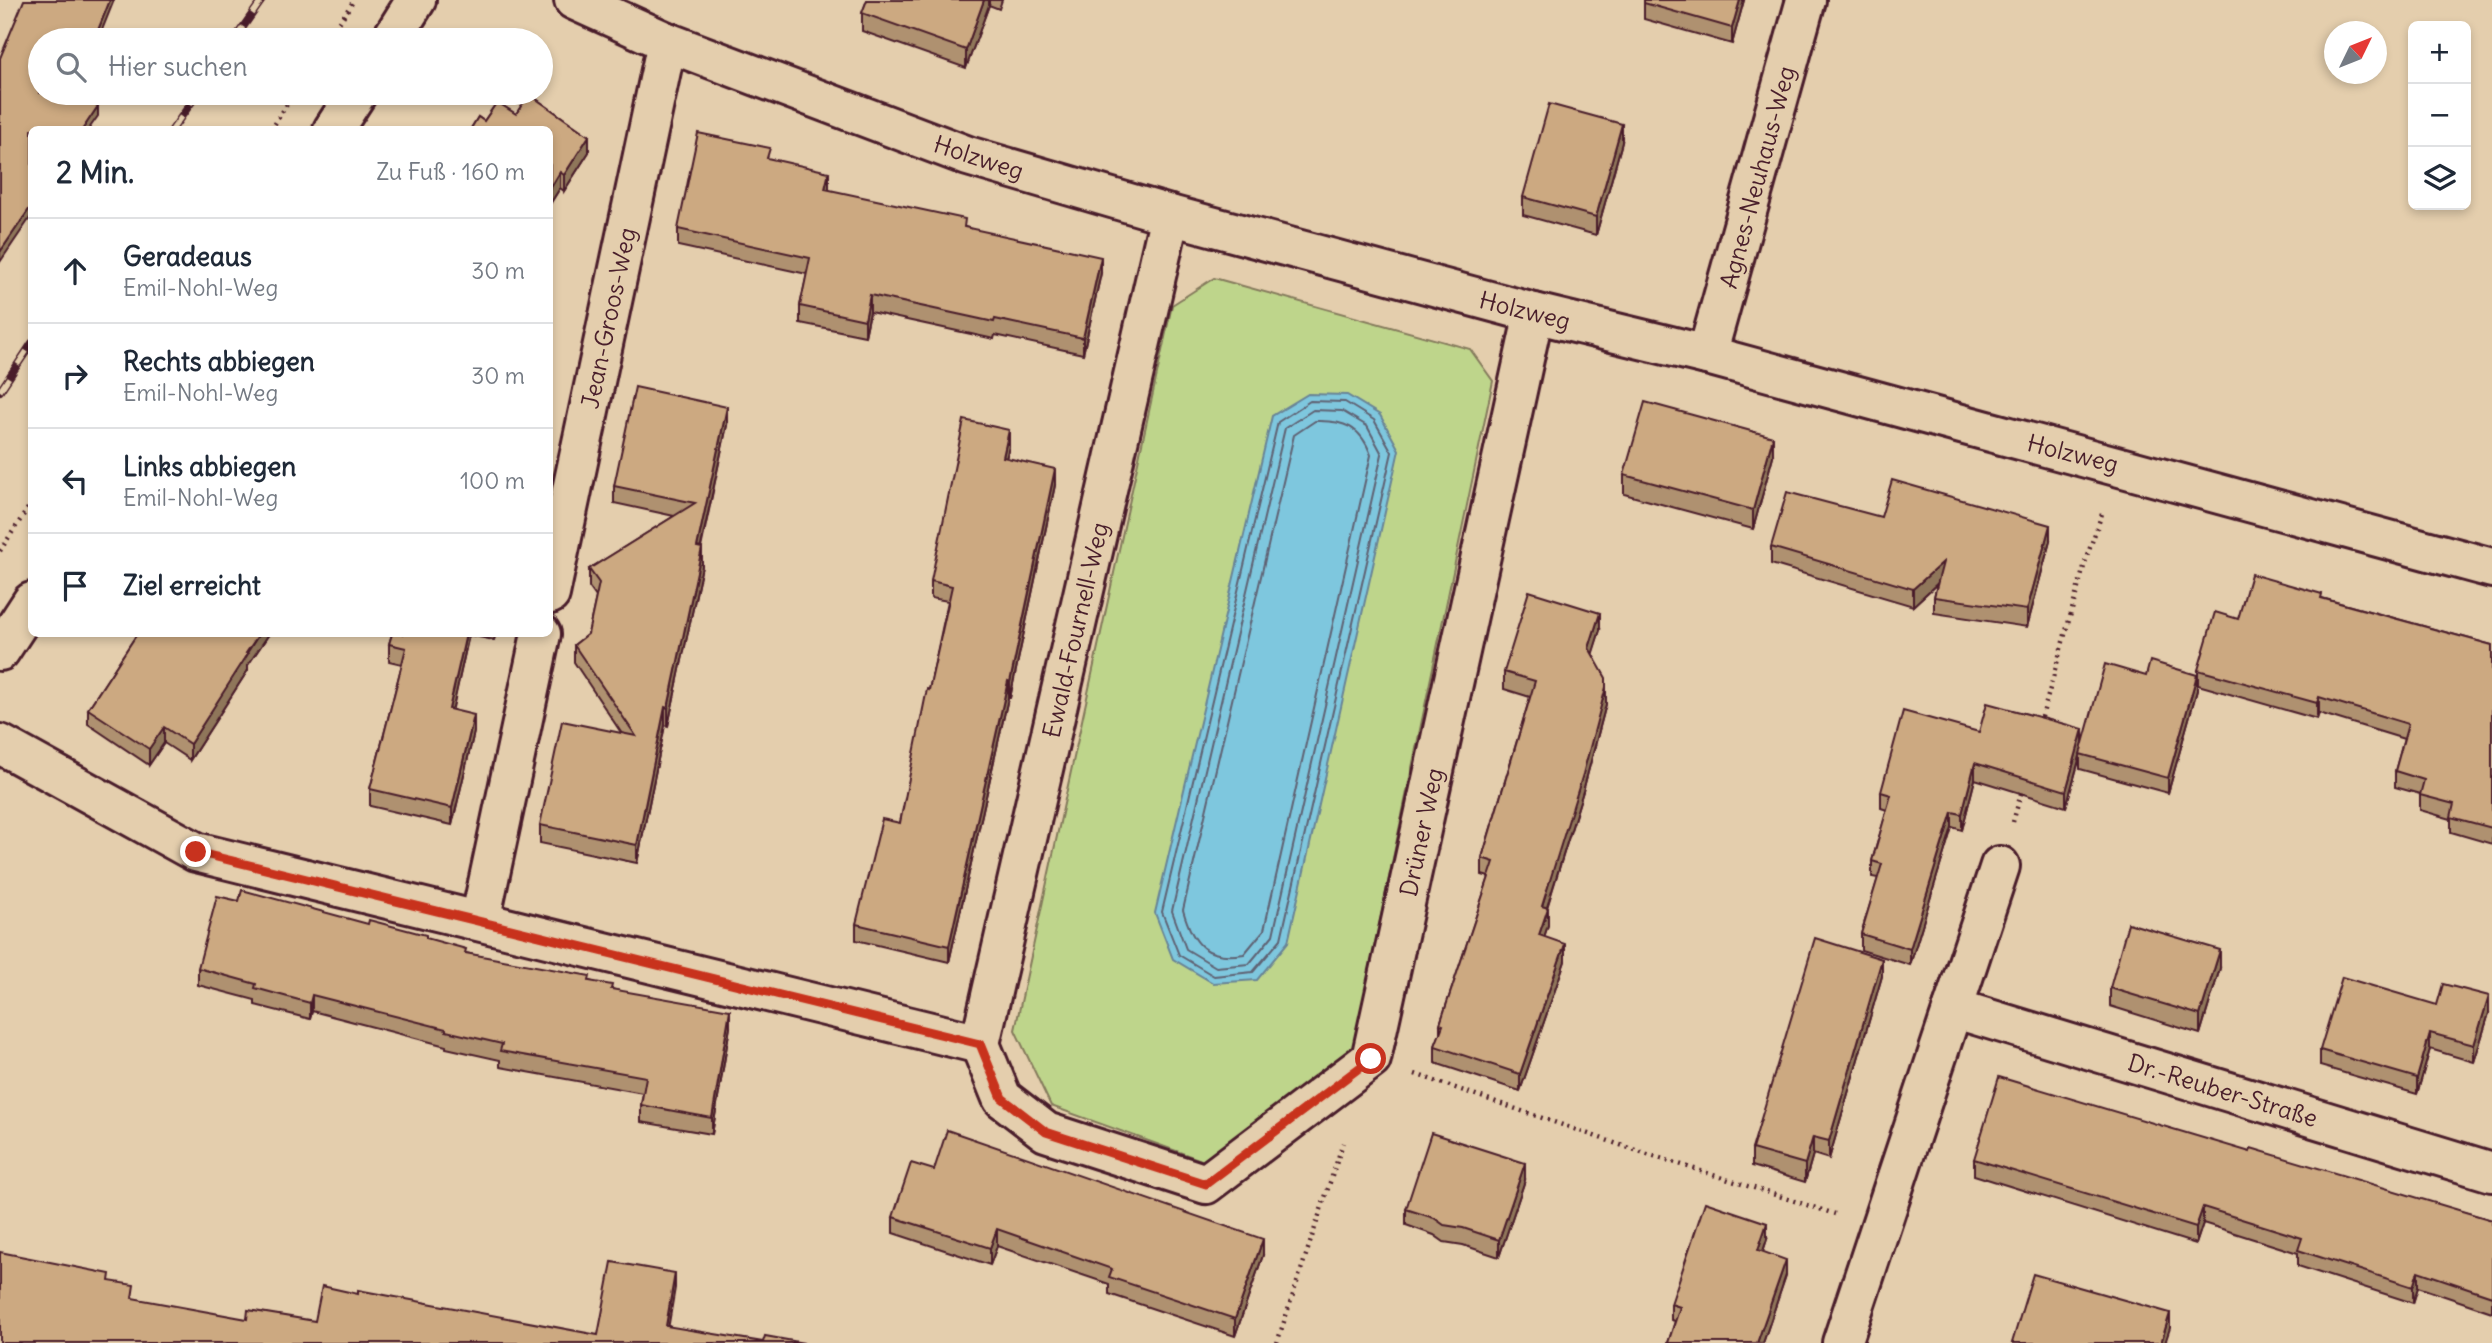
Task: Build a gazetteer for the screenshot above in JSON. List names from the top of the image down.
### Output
{
  "streets": {
    "street": [
      "Holzweg",
      "Agnes-Neuhaus-Weg",
      "Jean-Groos-Weg",
      "Ewald-Fournell-Weg",
      "Drüner Weg",
      "Dr.-Reuber-Straße"
    ]
  },
  "crossings": [
    ["Holzweg", "Agnes-Neuhaus-Weg"],
    ["Holzweg", "Jean-Groos-Weg"],
    ["Holzweg", "Ewald-Fournell-Weg"],
    ["Holzweg", "Drüner Weg"]
  ],
  "north": "top right",
  "page": {
    "map_buttons": ["+", "−"],
    "search": "Hier suchen",
    "heading": ["2 Min.", "Zu Fuß · 160 m"],
    "list": [
      ["Geradeaus", "Emil-Nohl-Weg", "30 m"],
      ["Rechts abbiegen", "Emil-Nohl-Weg", "30 m"],
      ["Links abbiegen", "Emil-Nohl-Weg", "100 m"],
      "Ziel erreicht"
    ]
  }
}
